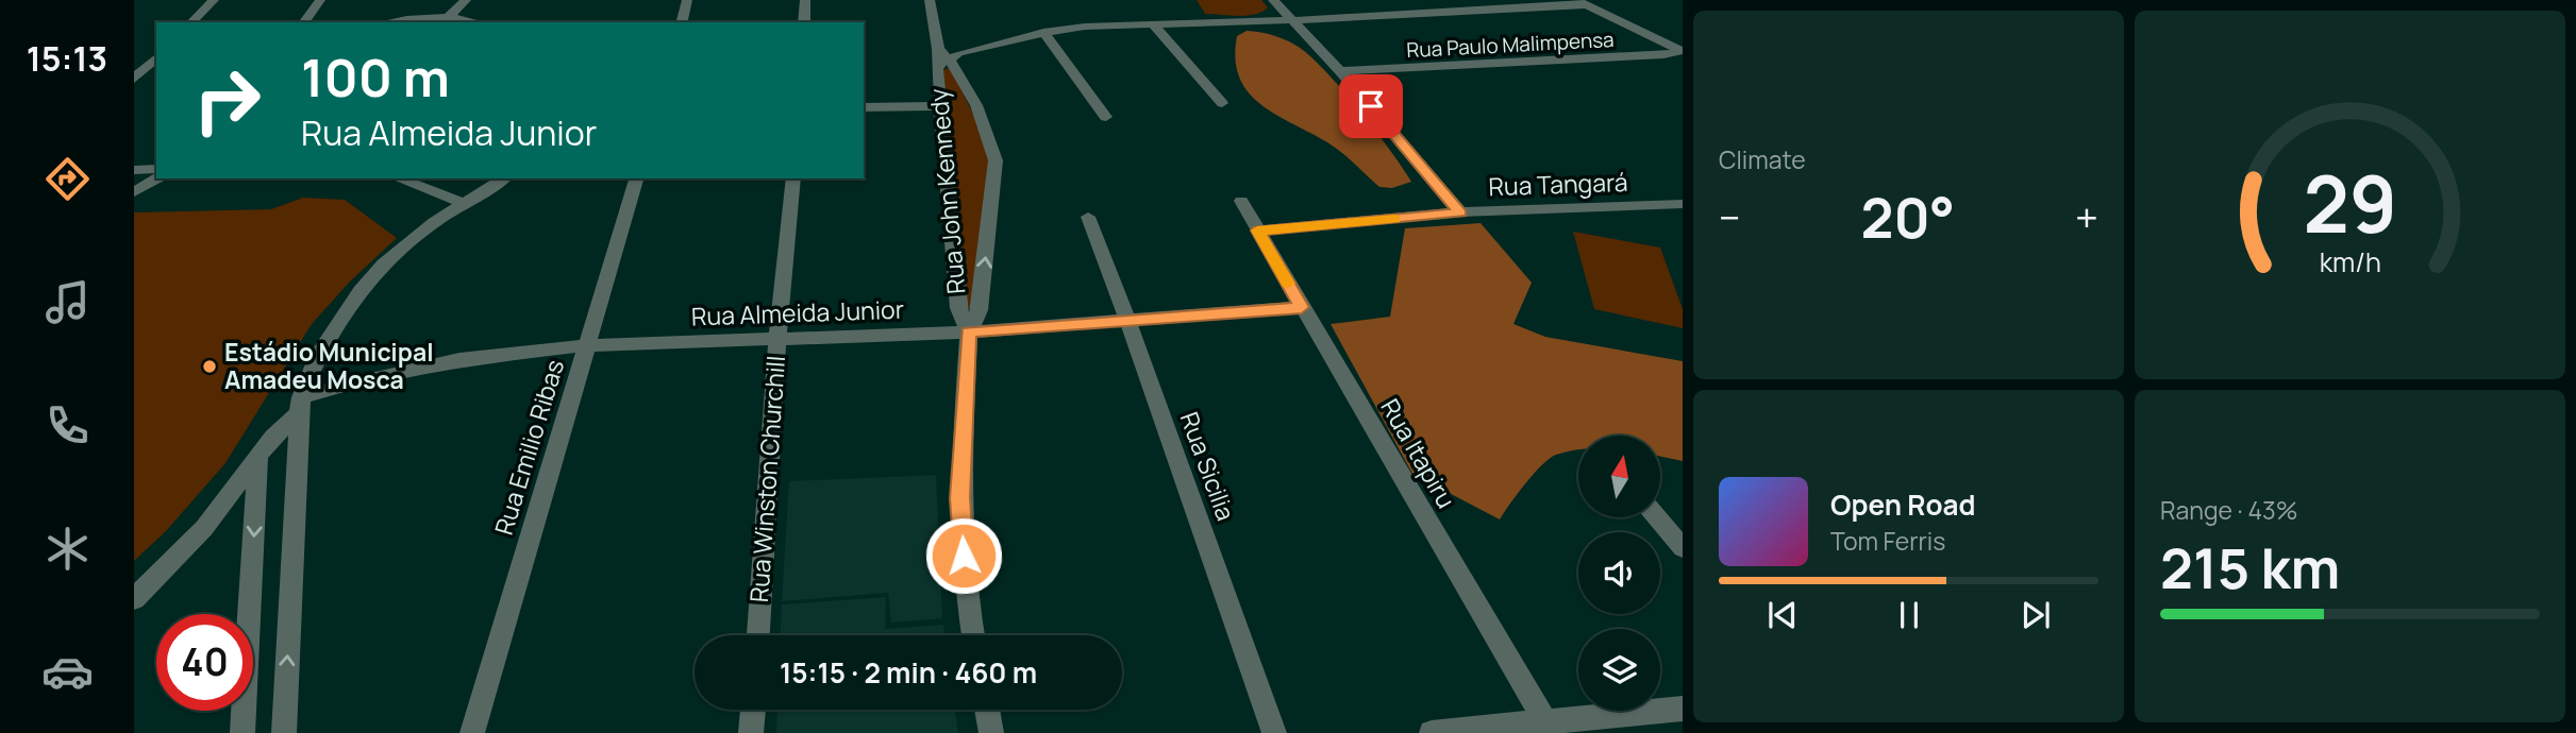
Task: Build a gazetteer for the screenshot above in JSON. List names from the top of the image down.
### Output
{
  "streets": {
    "street": [
      "Rua Paulo Malimpensa",
      "Rua Tangará",
      "Rua John Kennedy",
      "Rua Almeida Junior",
      "Rua Emilio Ribas",
      "Rua Itapiru",
      "Rua Sicilia",
      "Rua Winston Churchill"
    ]
  },
  "crossings": [
    ["Rua Tangará", "Rua Itapiru"],
    ["Rua John Kennedy", "Rua Almeida Junior"],
    ["Rua Almeida Junior", "Rua Emilio Ribas"],
    ["Rua Almeida Junior", "Rua Itapiru"],
    ["Rua Almeida Junior", "Rua Sicilia"],
    ["Rua Almeida Junior", "Rua Winston Churchill"]
  ],
  "places": ["Estádio Municipal Amadeu Mosca"],
  "north": "top",
  "page": {
    "tabs": "15:13",
    "tile": [
      "Climate",
      ["Range · 43%", "215 km"]
    ],
    "turn": ["100 m", "Rua Almeida Junior"],
    "heat": ["−", "20°", "+"],
    "song": ["Open Road", "Tom Ferris"],
    "limit": "40",
    "trip": "15:15 · 2 min · 460 m",
    "gauge": ["29", "km/h"]
  }
}
